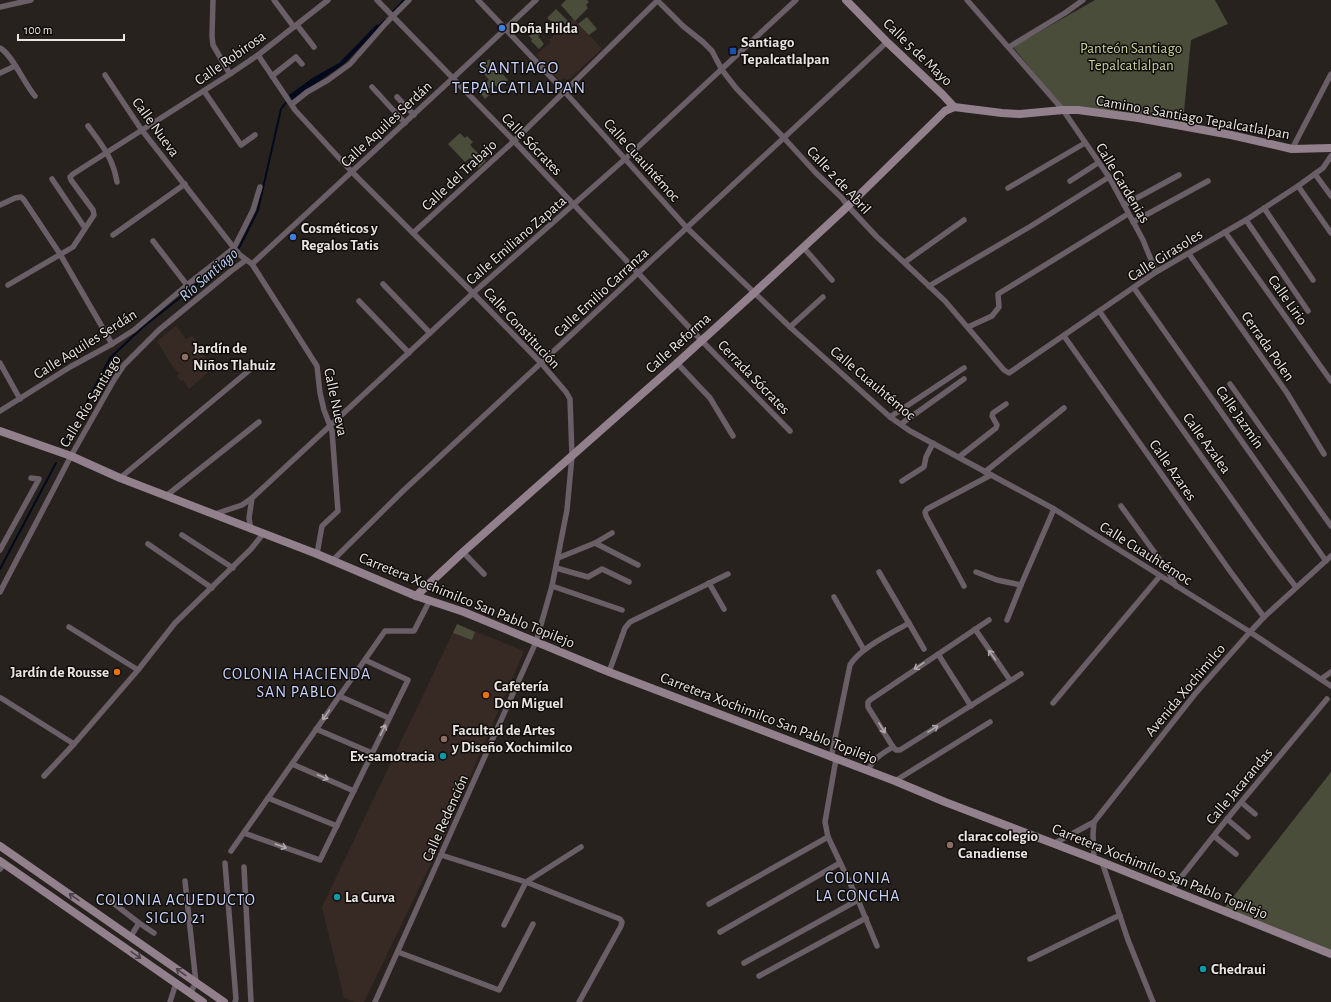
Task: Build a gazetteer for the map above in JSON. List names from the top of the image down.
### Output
{
  "streets": {
    "street": [
      "Calle 5 de Mayo",
      "Calle Robirosa",
      "Camino a Santiago Tepalcatlalpan",
      "Calle Aquiles Serdán",
      "Calle Nueva",
      "Calle Sócrates",
      "Calle Cuauhtémoc",
      "Calle del Trabajo",
      "Calle 2 de Abril",
      "Calle Gardenias",
      "Calle Emiliano Zapata",
      "Calle Girasoles",
      "Calle Emilio Carranza",
      "Calle Lirio",
      "Calle Constitución",
      "Calle Reforma",
      "Cerrada Polen",
      "Cerrada Sócrates",
      "Calle Río Santiago",
      "Calle Jazmín",
      "Calle Azalea",
      "Calle Azares",
      "Carretera Xochimilco San Pablo Topilejo",
      "Avenida Xochimilco",
      "Calle Jacarandas",
      "Calle Redención"
    ]
  },
  "crossings": [
    ["Calle 5 de Mayo", "Camino a Santiago Tepalcatlalpan"],
    ["Calle 5 de Mayo", "Calle Emilio Carranza"],
    ["Calle 5 de Mayo", "Calle Reforma"],
    ["Calle Robirosa", "Calle Nueva"],
    ["Calle Robirosa", "Calle Constitución"],
    ["Camino a Santiago Tepalcatlalpan", "Calle Gardenias"],
    ["Camino a Santiago Tepalcatlalpan", "Calle Reforma"],
    ["Calle Aquiles Serdán", "Calle Nueva"],
    ["Calle Aquiles Serdán", "Calle Sócrates"],
    ["Calle Aquiles Serdán", "Calle Cuauhtémoc"],
    ["Calle Aquiles Serdán", "Calle Constitución"],
    ["Calle Nueva", "Calle Emiliano Zapata"],
    ["Calle Nueva", "Calle Río Santiago"],
    ["Calle Nueva", "Carretera Xochimilco San Pablo Topilejo"],
    ["Calle Sócrates", "Calle del Trabajo"],
    ["Calle Sócrates", "Calle Emiliano Zapata"],
    ["Calle Sócrates", "Calle Emilio Carranza"],
    ["Calle Sócrates", "Calle Reforma"],
    ["Calle Sócrates", "Cerrada Sócrates"],
    ["Calle Cuauhtémoc", "Calle del Trabajo"],
    ["Calle Cuauhtémoc", "Calle Emiliano Zapata"],
    ["Calle Cuauhtémoc", "Calle Emilio Carranza"],
    ["Calle Cuauhtémoc", "Calle Reforma"],
    ["Calle Cuauhtémoc", "Avenida Xochimilco"],
    ["Calle del Trabajo", "Calle 2 de Abril"],
    ["Calle del Trabajo", "Calle Constitución"],
    ["Calle 2 de Abril", "Calle Emiliano Zapata"],
    ["Calle 2 de Abril", "Calle Girasoles"],
    ["Calle 2 de Abril", "Calle Emilio Carranza"],
    ["Calle 2 de Abril", "Calle Reforma"],
    ["Calle Gardenias", "Calle Girasoles"],
    ["Calle Emiliano Zapata", "Calle Constitución"],
    ["Calle Emiliano Zapata", "Carretera Xochimilco San Pablo Topilejo"],
    ["Calle Girasoles", "Calle Lirio"],
    ["Calle Girasoles", "Cerrada Polen"],
    ["Calle Girasoles", "Calle Jazmín"],
    ["Calle Girasoles", "Calle Azalea"],
    ["Calle Girasoles", "Calle Azares"],
    ["Calle Emilio Carranza", "Calle Constitución"],
    ["Calle Emilio Carranza", "Carretera Xochimilco San Pablo Topilejo"],
    ["Calle Constitución", "Calle Reforma"],
    ["Calle Constitución", "Carretera Xochimilco San Pablo Topilejo"],
    ["Calle Constitución", "Calle Redención"],
    ["Calle Reforma", "Cerrada Sócrates"],
    ["Calle Reforma", "Carretera Xochimilco San Pablo Topilejo"],
    ["Calle Río Santiago", "Carretera Xochimilco San Pablo Topilejo"],
    ["Calle Jazmín", "Avenida Xochimilco"],
    ["Calle Azalea", "Avenida Xochimilco"],
    ["Calle Azares", "Avenida Xochimilco"],
    ["Carretera Xochimilco San Pablo Topilejo", "Calle Jacarandas"],
    ["Carretera Xochimilco San Pablo Topilejo", "Calle Redención"]
  ],
  "districts": [
    "SANTIAGO TEPALCATLALPAN",
    "COLONIA HACIENDA SAN PABLO",
    "COLONIA LA CONCHA",
    "COLONIA ACUEDUCTO SIGLO 21"
  ],
  "water": ["Río Santiago"],
  "parks": ["Panteón Santiago Tepalcatlalpan"],
  "places": {
    "other": [
      "Doña Hilda",
      "Cosméticos y Regalos Tatis",
      "Jardín de Niños Tlahuiz",
      "Jardín de Rousse",
      "Cafetería Don Miguel",
      "Facultad de Artes y Diseño Xochimilco",
      "Ex-samotracia",
      "clarac colegio Canadiense",
      "La Curva",
      "Chedraui"
    ],
    "transit": ["Santiago Tepalcatlalpan"]
  },
  "scale_bar": "100 m"
}
